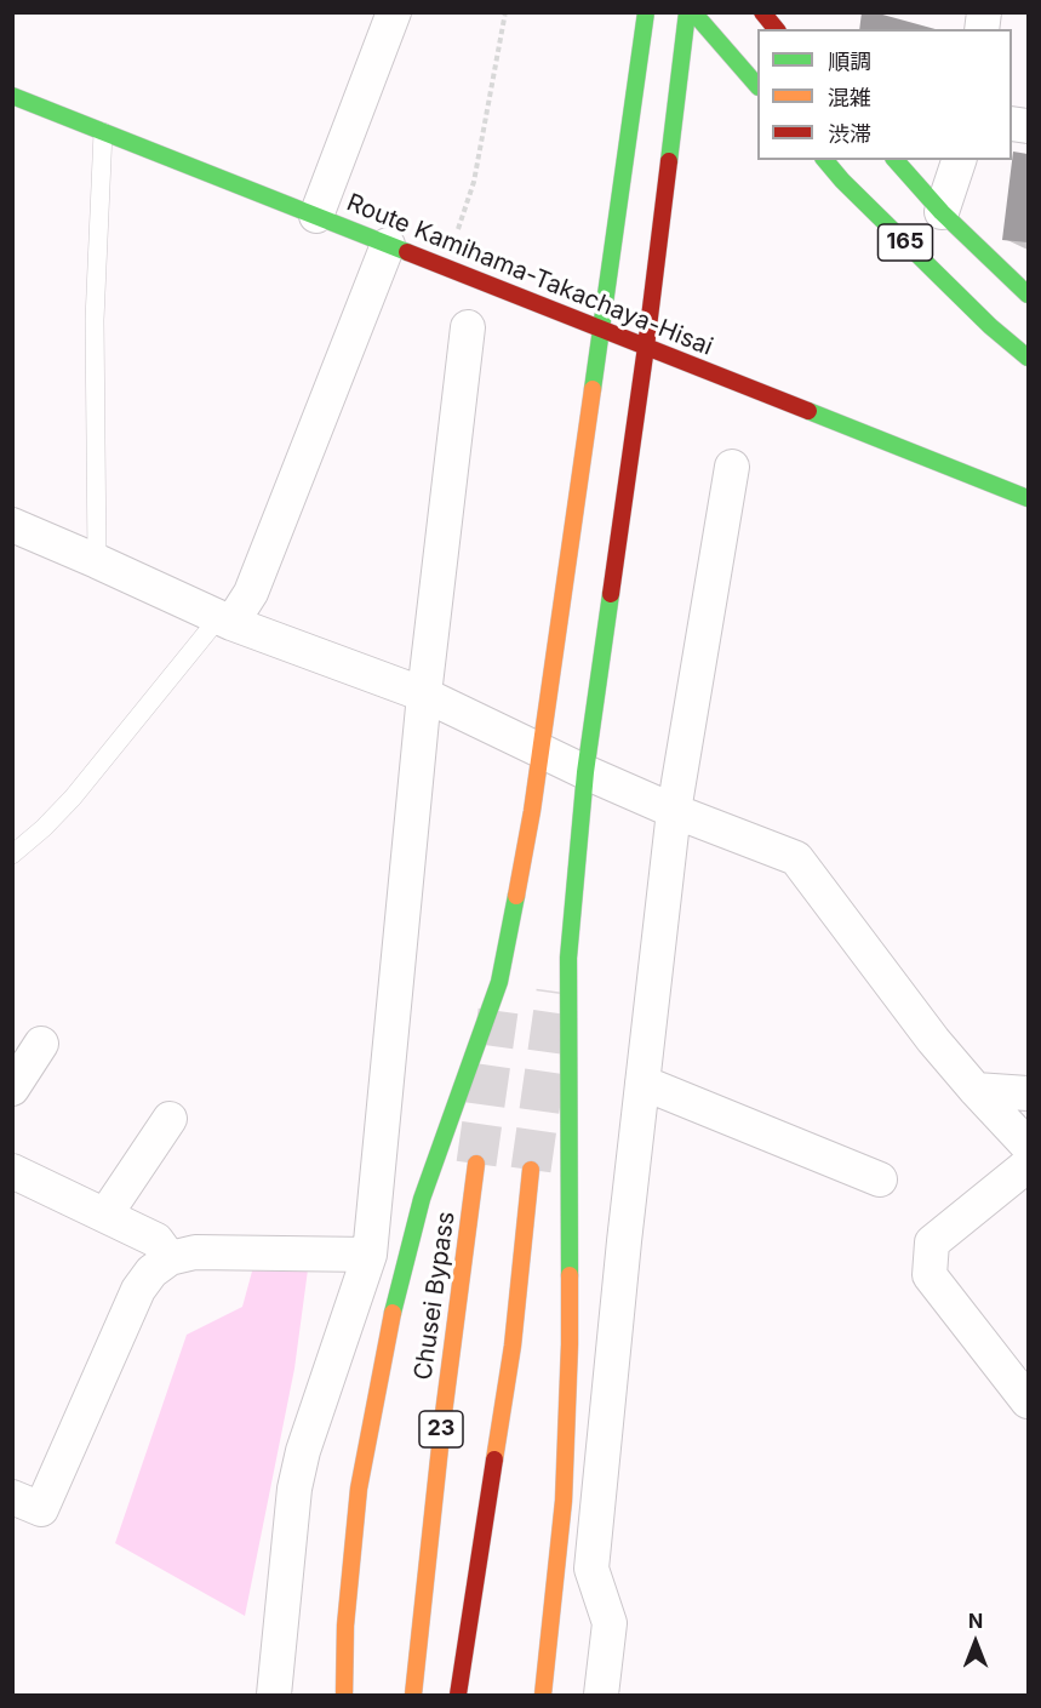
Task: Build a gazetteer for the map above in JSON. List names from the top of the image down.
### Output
{
  "streets": {
    "main road": [
      "165",
      "Route Kamihama-Takachaya-Hisai",
      "Chusei Bypass",
      "23"
    ]
  },
  "legend": ["順調", "混雑", "渋滞"],
  "north": "top"
}
